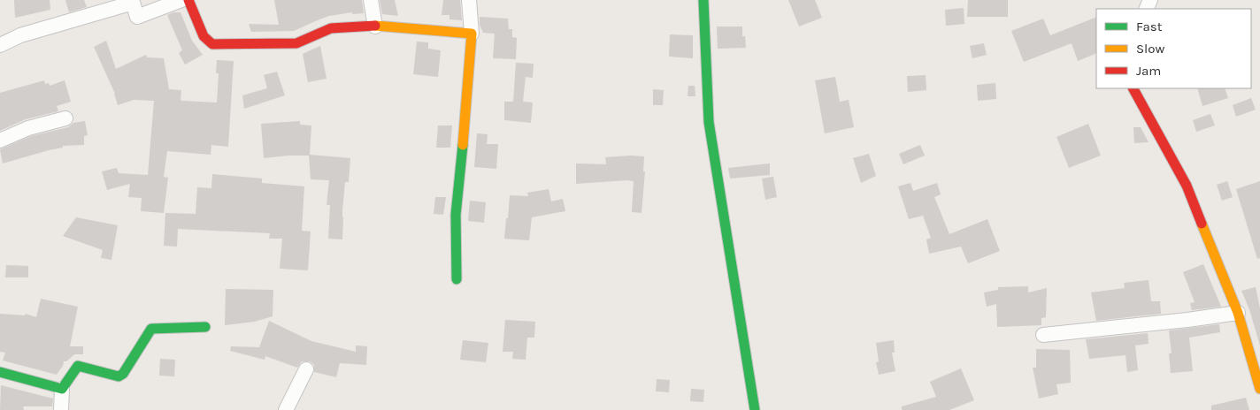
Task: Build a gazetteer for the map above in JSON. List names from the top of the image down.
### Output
{
  "legend": ["Fast", "Slow", "Jam"]
}
